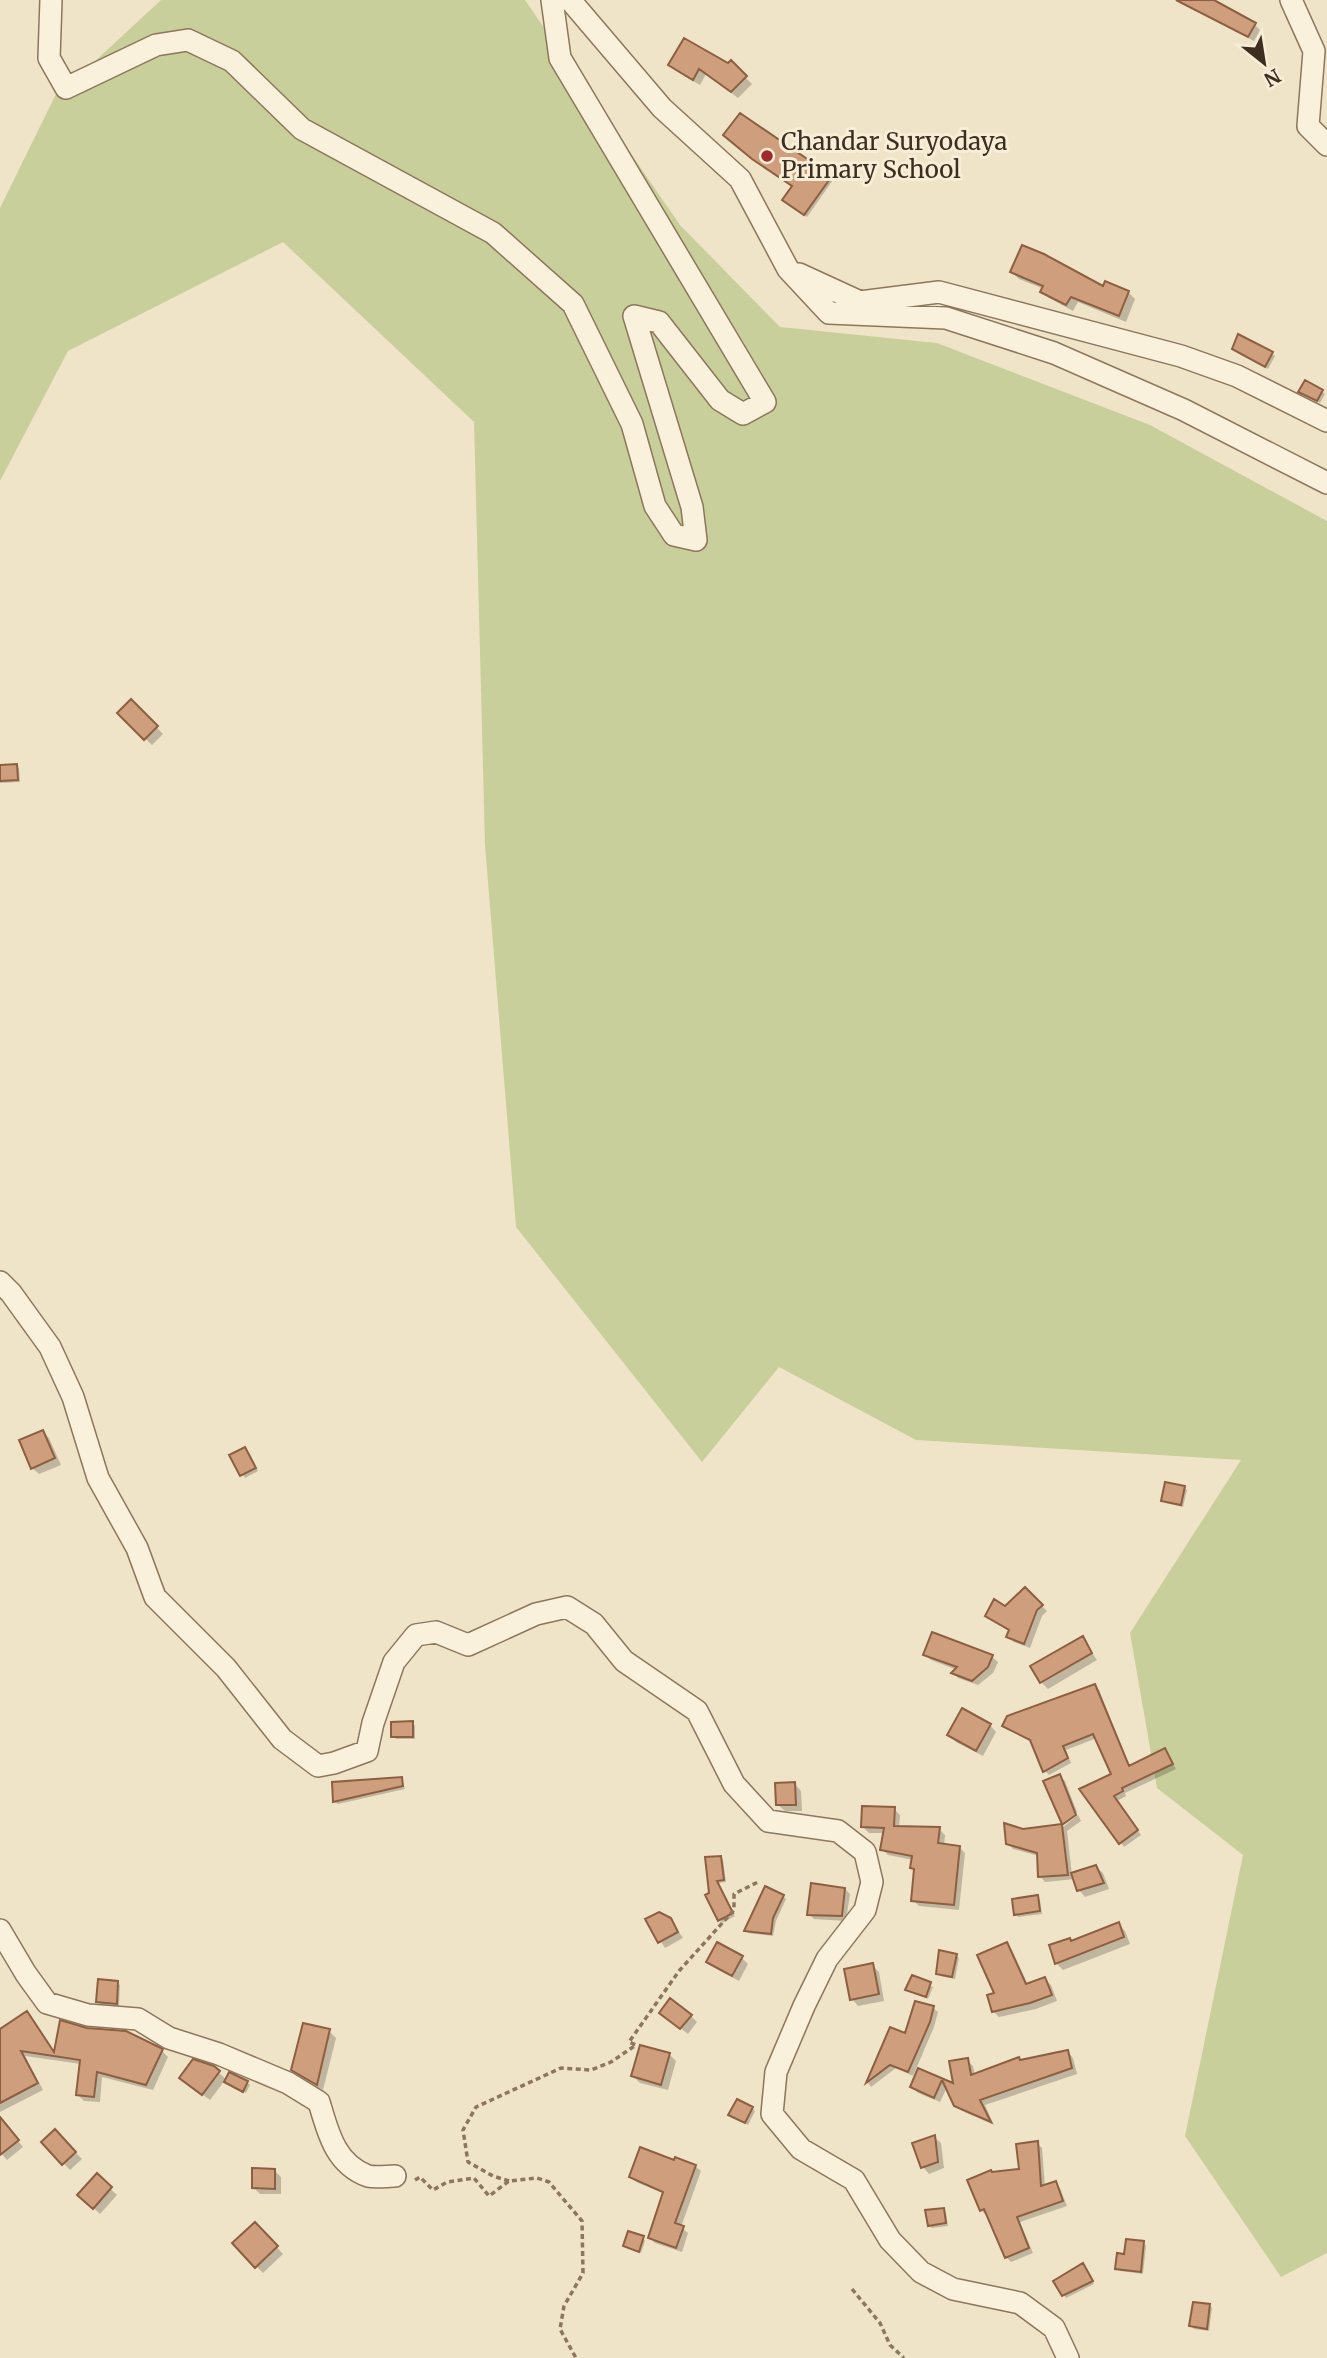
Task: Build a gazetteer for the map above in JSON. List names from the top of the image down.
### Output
{
  "places": ["Chandar Suryodaya Primary School"],
  "north": "bottom right"
}
